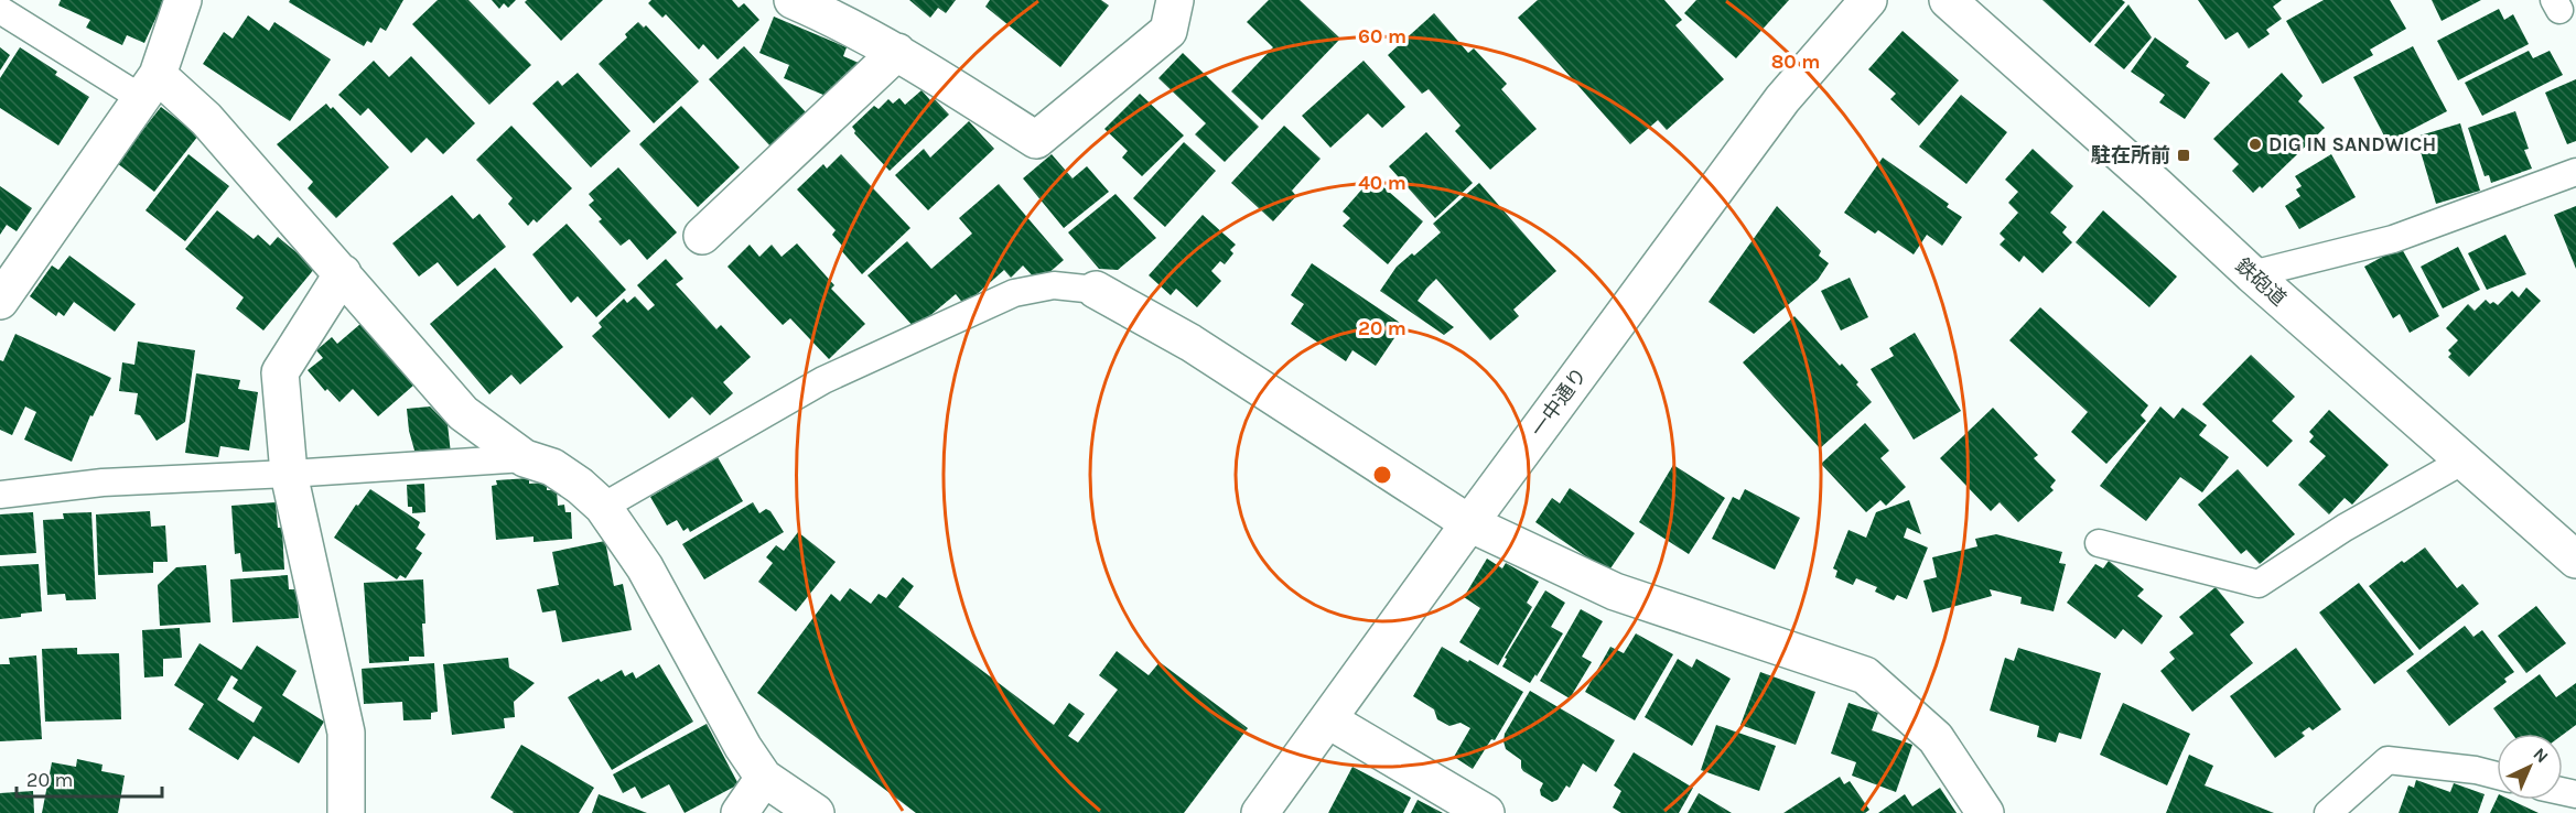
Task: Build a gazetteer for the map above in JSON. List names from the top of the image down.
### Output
{
  "streets": {
    "street": ["鉄砲道", "一中通り"]
  },
  "places": {
    "other": ["DIG IN SANDWICH"],
    "transit": ["駐在所前"]
  },
  "scale_bar": "20 m",
  "north": "top right",
  "rings": [
    "60 m",
    "80 m",
    "40 m",
    "20 m"
  ]
}
